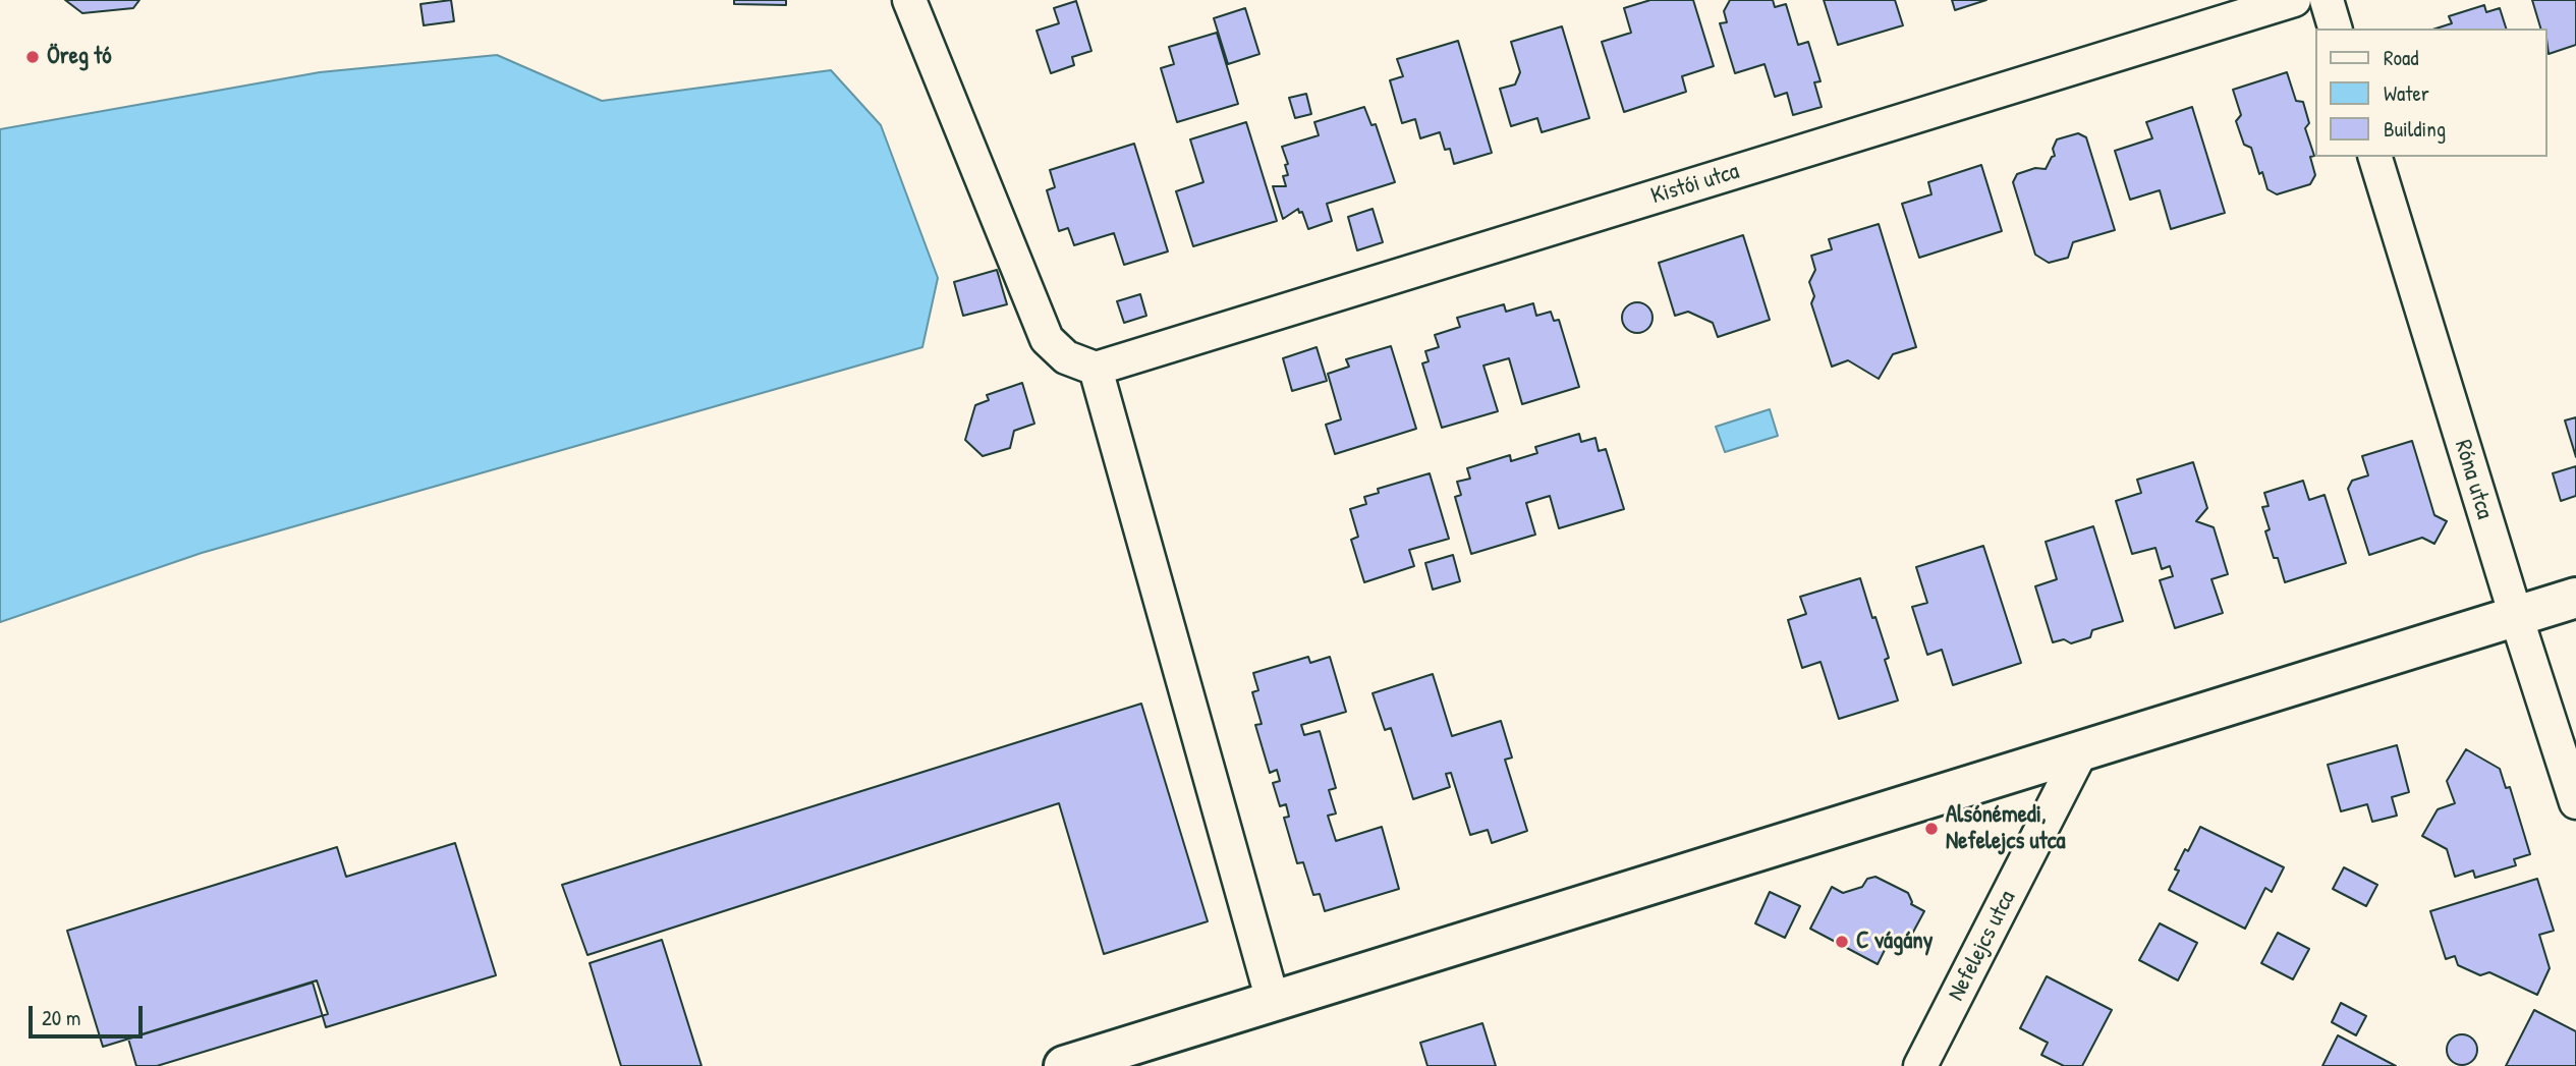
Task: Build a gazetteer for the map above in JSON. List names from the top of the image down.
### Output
{
  "streets": {
    "street": ["Kistói utca", "Róna utca", "Nefelejcs utca"]
  },
  "places": ["Öreg tó", "Alsónémedi, Nefelejcs utca", "C vágány"],
  "legend": ["Road", "Water", "Building"],
  "scale_bar": "20 m"
}
